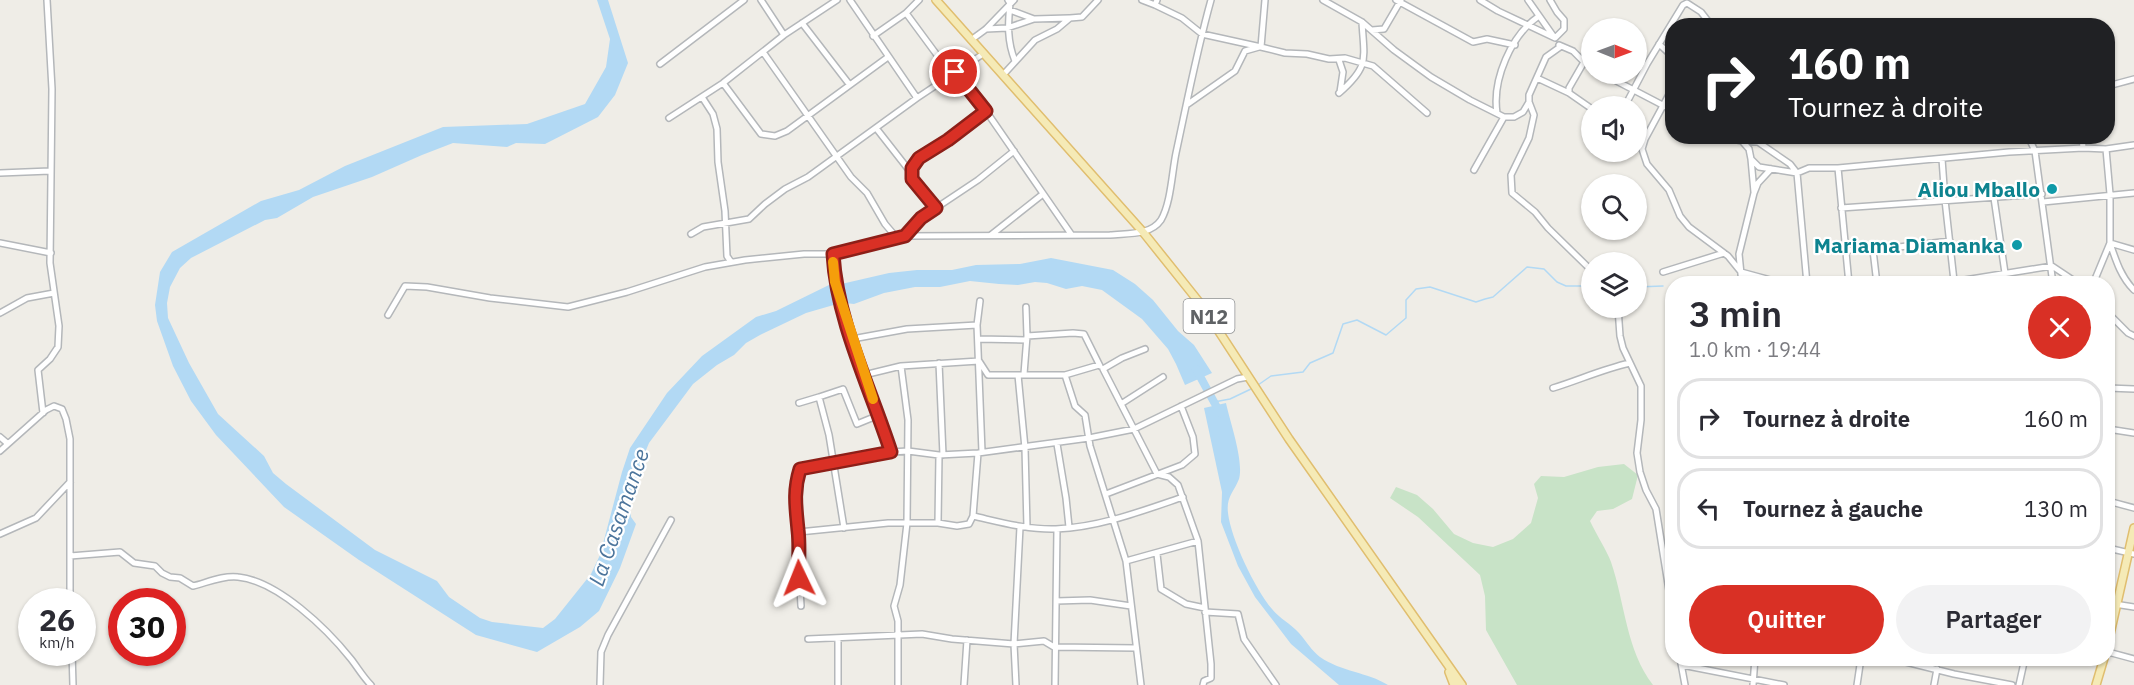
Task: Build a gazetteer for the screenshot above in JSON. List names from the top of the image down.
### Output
{
  "streets": {
    "main road": ["N12"]
  },
  "water": ["La Casamance"],
  "places": ["Aliou Mballo", "Mariama Diamanka"],
  "north": "right",
  "page": {
    "turn": ["160 m", "Tournez à droite"],
    "heading": ["3 min", "1.0 km · 19:44"],
    "list": [
      {
        "name": "Tournez à droite",
        "value": "160 m"
      },
      {
        "name": "Tournez à gauche",
        "value": "130 m"
      }
    ],
    "buttons": ["Quitter", "Partager"],
    "speed": "26 km/h",
    "limit": "30"
  }
}
